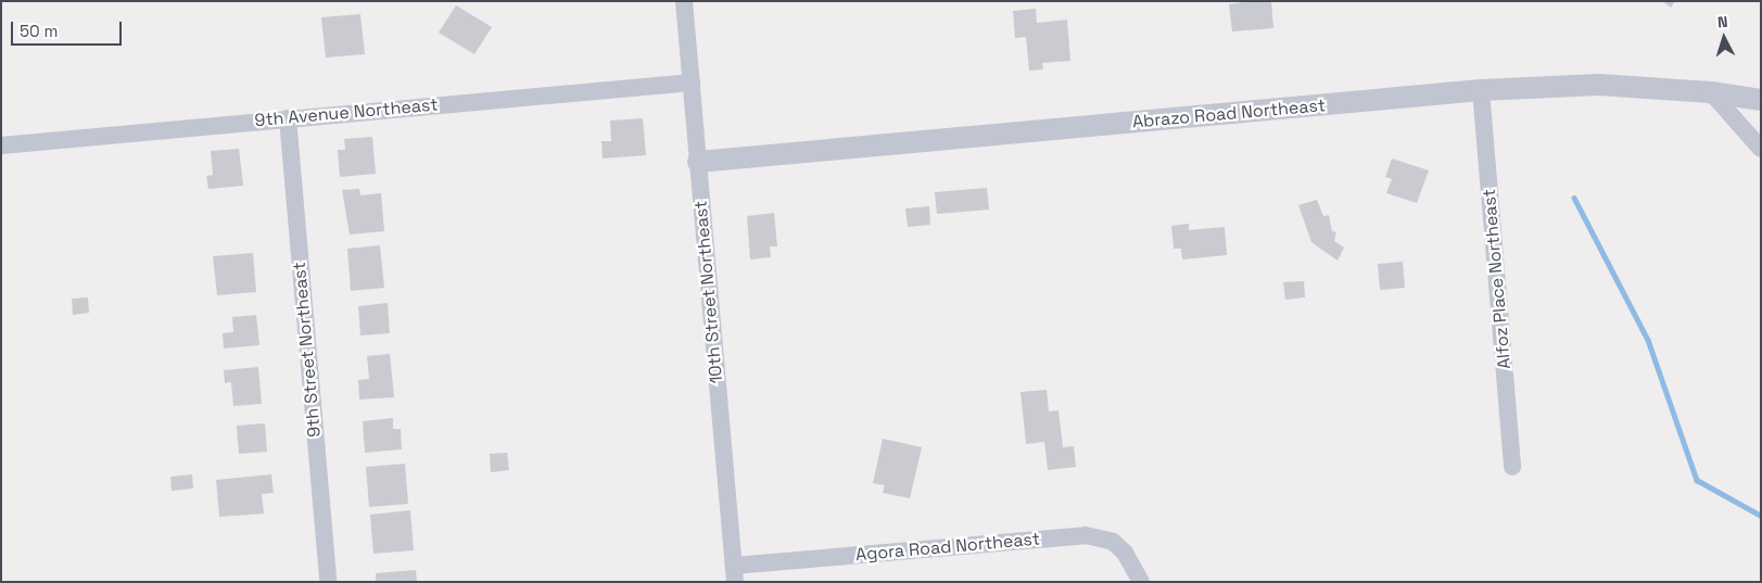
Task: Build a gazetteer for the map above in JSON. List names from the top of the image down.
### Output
{
  "streets": {
    "street": [
      "9th Avenue Northeast",
      "Abrazo Road Northeast",
      "Alfoz Place Northeast",
      "10th Street Northeast",
      "9th Street Northeast",
      "Agora Road Northeast"
    ]
  },
  "crossings": [
    ["9th Avenue Northeast", "10th Street Northeast"],
    ["9th Avenue Northeast", "9th Street Northeast"],
    ["Abrazo Road Northeast", "Alfoz Place Northeast"],
    ["Abrazo Road Northeast", "10th Street Northeast"],
    ["10th Street Northeast", "Agora Road Northeast"]
  ],
  "scale_bar": "50 m",
  "north": "top"
}
